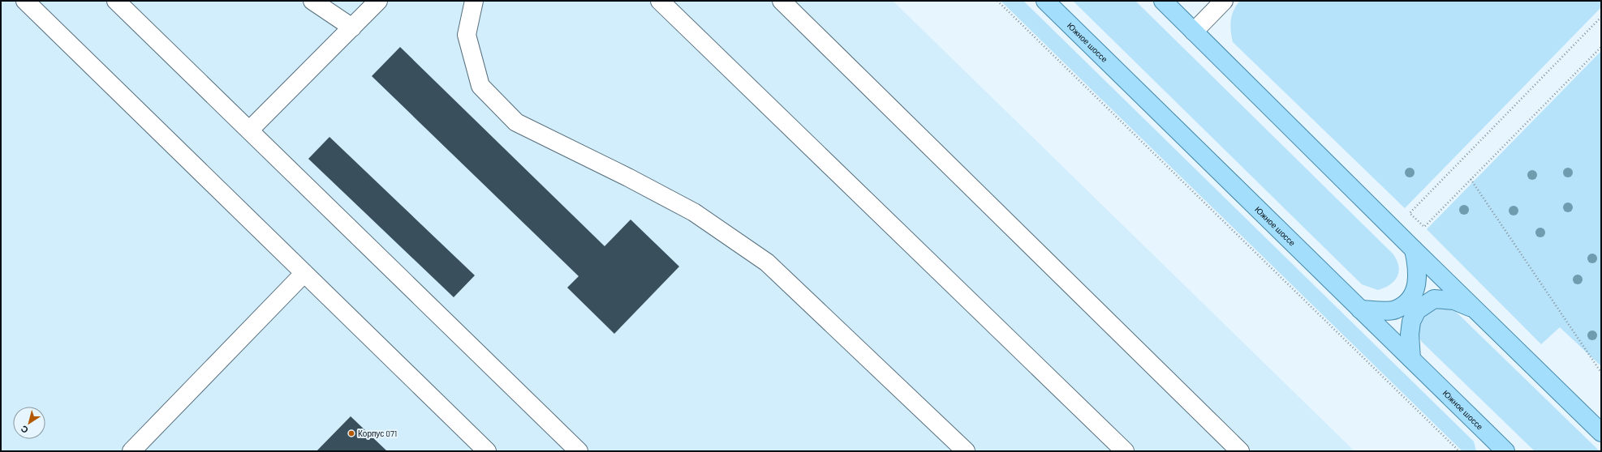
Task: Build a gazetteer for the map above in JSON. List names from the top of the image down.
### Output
{
  "streets": {
    "main road": ["Южное шоссе"]
  },
  "places": ["Корпус 071"],
  "north": "bottom left"
}
